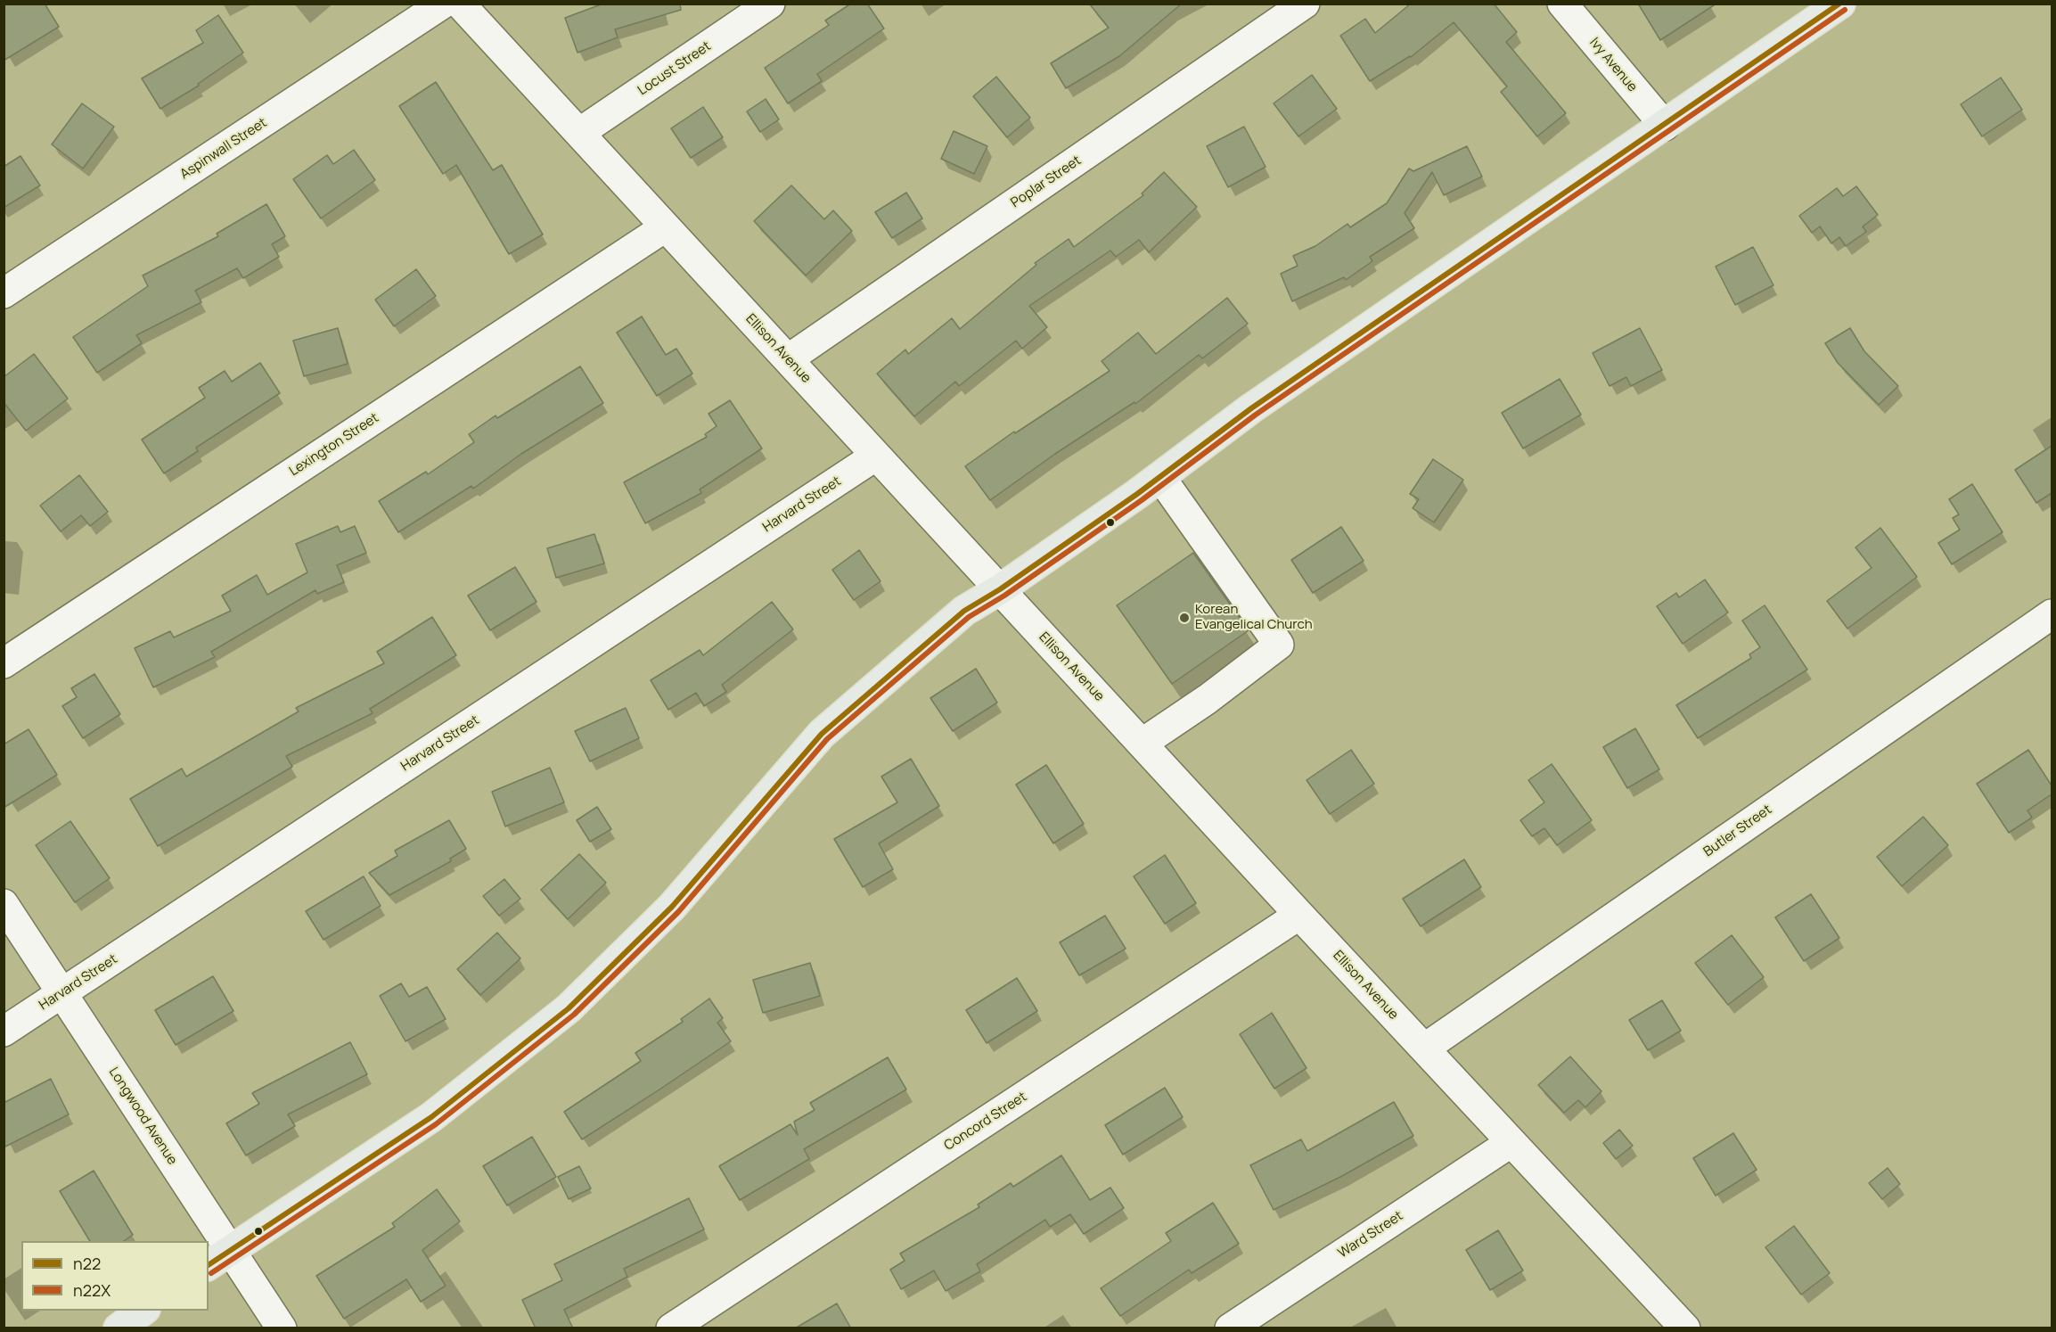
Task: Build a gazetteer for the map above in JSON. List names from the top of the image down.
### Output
{
  "streets": {
    "street": [
      "Ivy Avenue",
      "Locust Street",
      "Aspinwall Street",
      "Poplar Street",
      "Ellison Avenue",
      "Lexington Street",
      "Harvard Street",
      "Butler Street",
      "Longwood Avenue",
      "Concord Street",
      "Ward Street"
    ]
  },
  "crossings": [
    ["Locust Street", "Ellison Avenue"],
    ["Poplar Street", "Ellison Avenue"],
    ["Ellison Avenue", "Lexington Street"],
    ["Ellison Avenue", "Harvard Street"],
    ["Ellison Avenue", "Butler Street"],
    ["Ellison Avenue", "Concord Street"],
    ["Ellison Avenue", "Ward Street"],
    ["Harvard Street", "Longwood Avenue"]
  ],
  "places": ["Korean Evangelical Church"],
  "lines": ["transit line n22", "transit line n22X"],
  "legend": ["n22", "n22X"]
}
